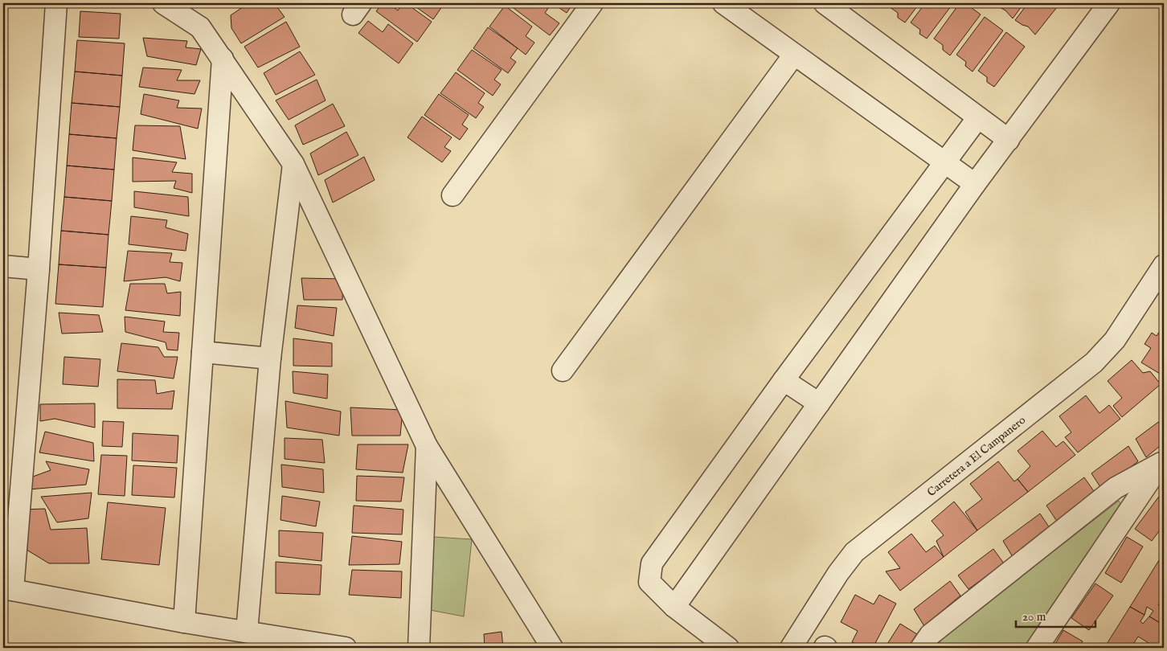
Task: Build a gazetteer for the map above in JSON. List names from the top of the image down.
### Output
{
  "streets": {
    "street": ["Carretera a El Campanero"]
  },
  "scale_bar": "20 m"
}
